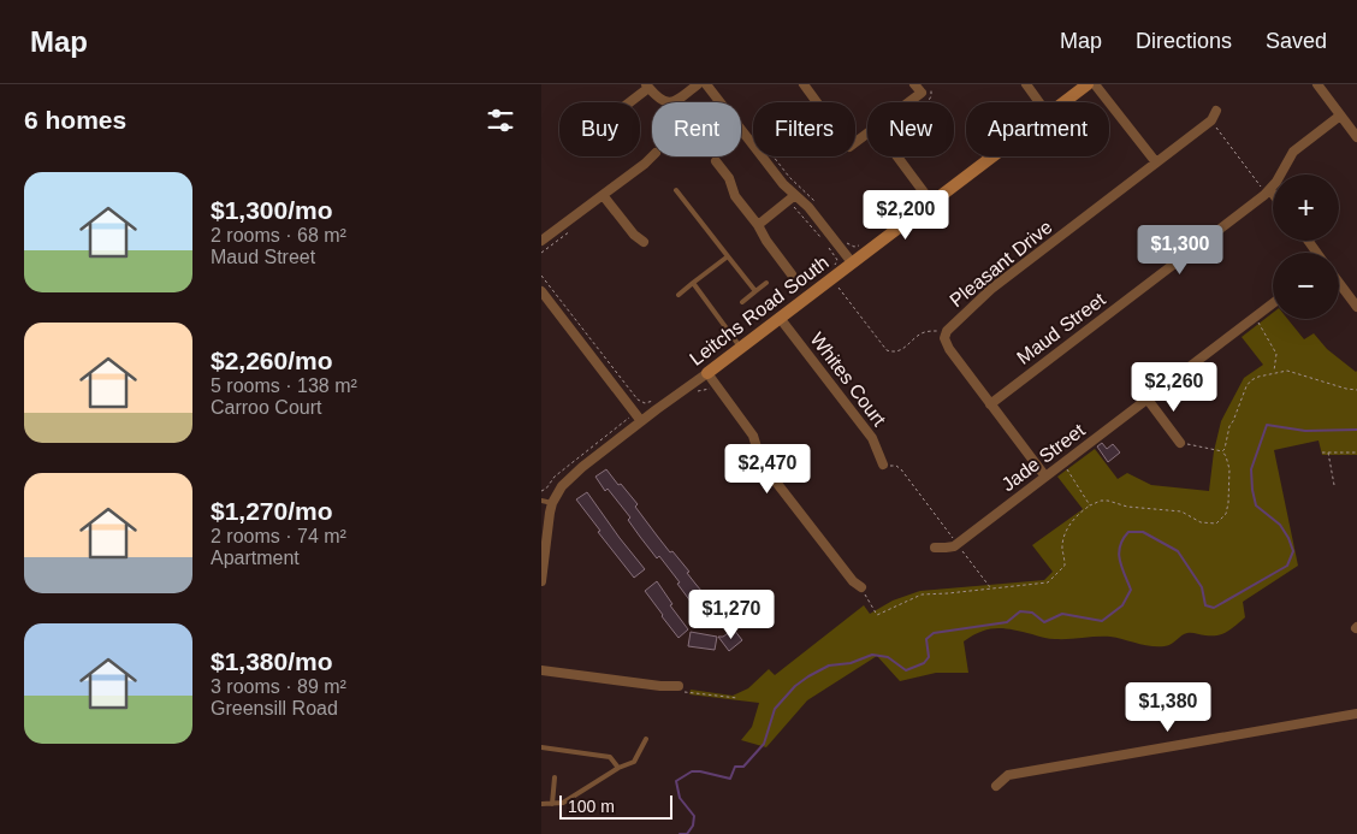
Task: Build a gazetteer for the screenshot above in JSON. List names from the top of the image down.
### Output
{
  "streets": {
    "street": [
      "Pleasant Drive",
      "Leitchs Road South",
      "Maud Street",
      "Whites Court",
      "Jade Street"
    ]
  },
  "crossings": [
    ["Pleasant Drive", "Maud Street"],
    ["Pleasant Drive", "Jade Street"],
    ["Leitchs Road South", "Whites Court"]
  ],
  "scale_bar": "100 m",
  "page": {
    "header": "Map",
    "nav": ["Map", "Directions", "Saved"],
    "heading": "6 homes",
    "chip": [
      "Buy",
      "Rent",
      "Filters",
      "New",
      "Apartment"
    ],
    "list": [
      {
        "name": "$1,300/mo",
        "note": "2 rooms · 68 m² · Maud Street"
      },
      {
        "name": "$2,260/mo",
        "note": "5 rooms · 138 m² · Carroo Court"
      },
      {
        "name": "$1,270/mo",
        "note": "2 rooms · 74 m² · Apartment"
      },
      {
        "name": "$1,380/mo",
        "note": "3 rooms · 89 m² · Greensill Road"
      }
    ],
    "map_buttons": ["+", "−"],
    "price": [
      "$2,200",
      "$1,300",
      "$2,260",
      "$2,470",
      "$1,270",
      "$1,380"
    ],
    "scale": "100 m"
  }
}
